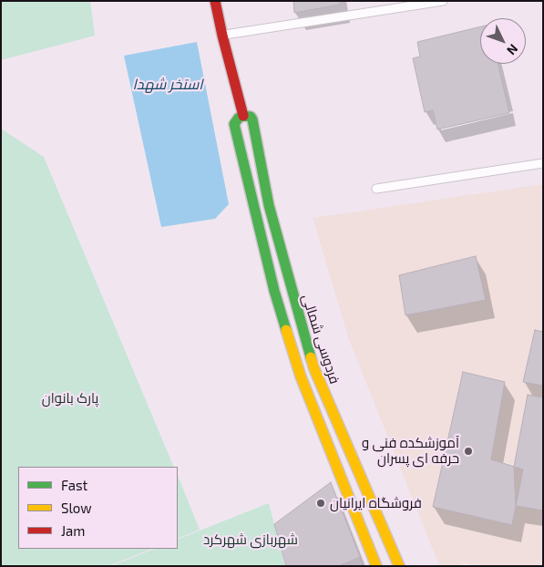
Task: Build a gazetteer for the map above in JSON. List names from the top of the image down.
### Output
{
  "streets": {
    "main road": ["فردوسی شمالی"]
  },
  "water": ["استخر شهدا"],
  "parks": ["پارک بانوان", "شهربازی شهرکرد"],
  "places": ["آموزشکده فنی و حرفه ای پسران", "فروشگاه ایرانیان"],
  "legend": ["Fast", "Slow", "Jam"],
  "north": "bottom right"
}
